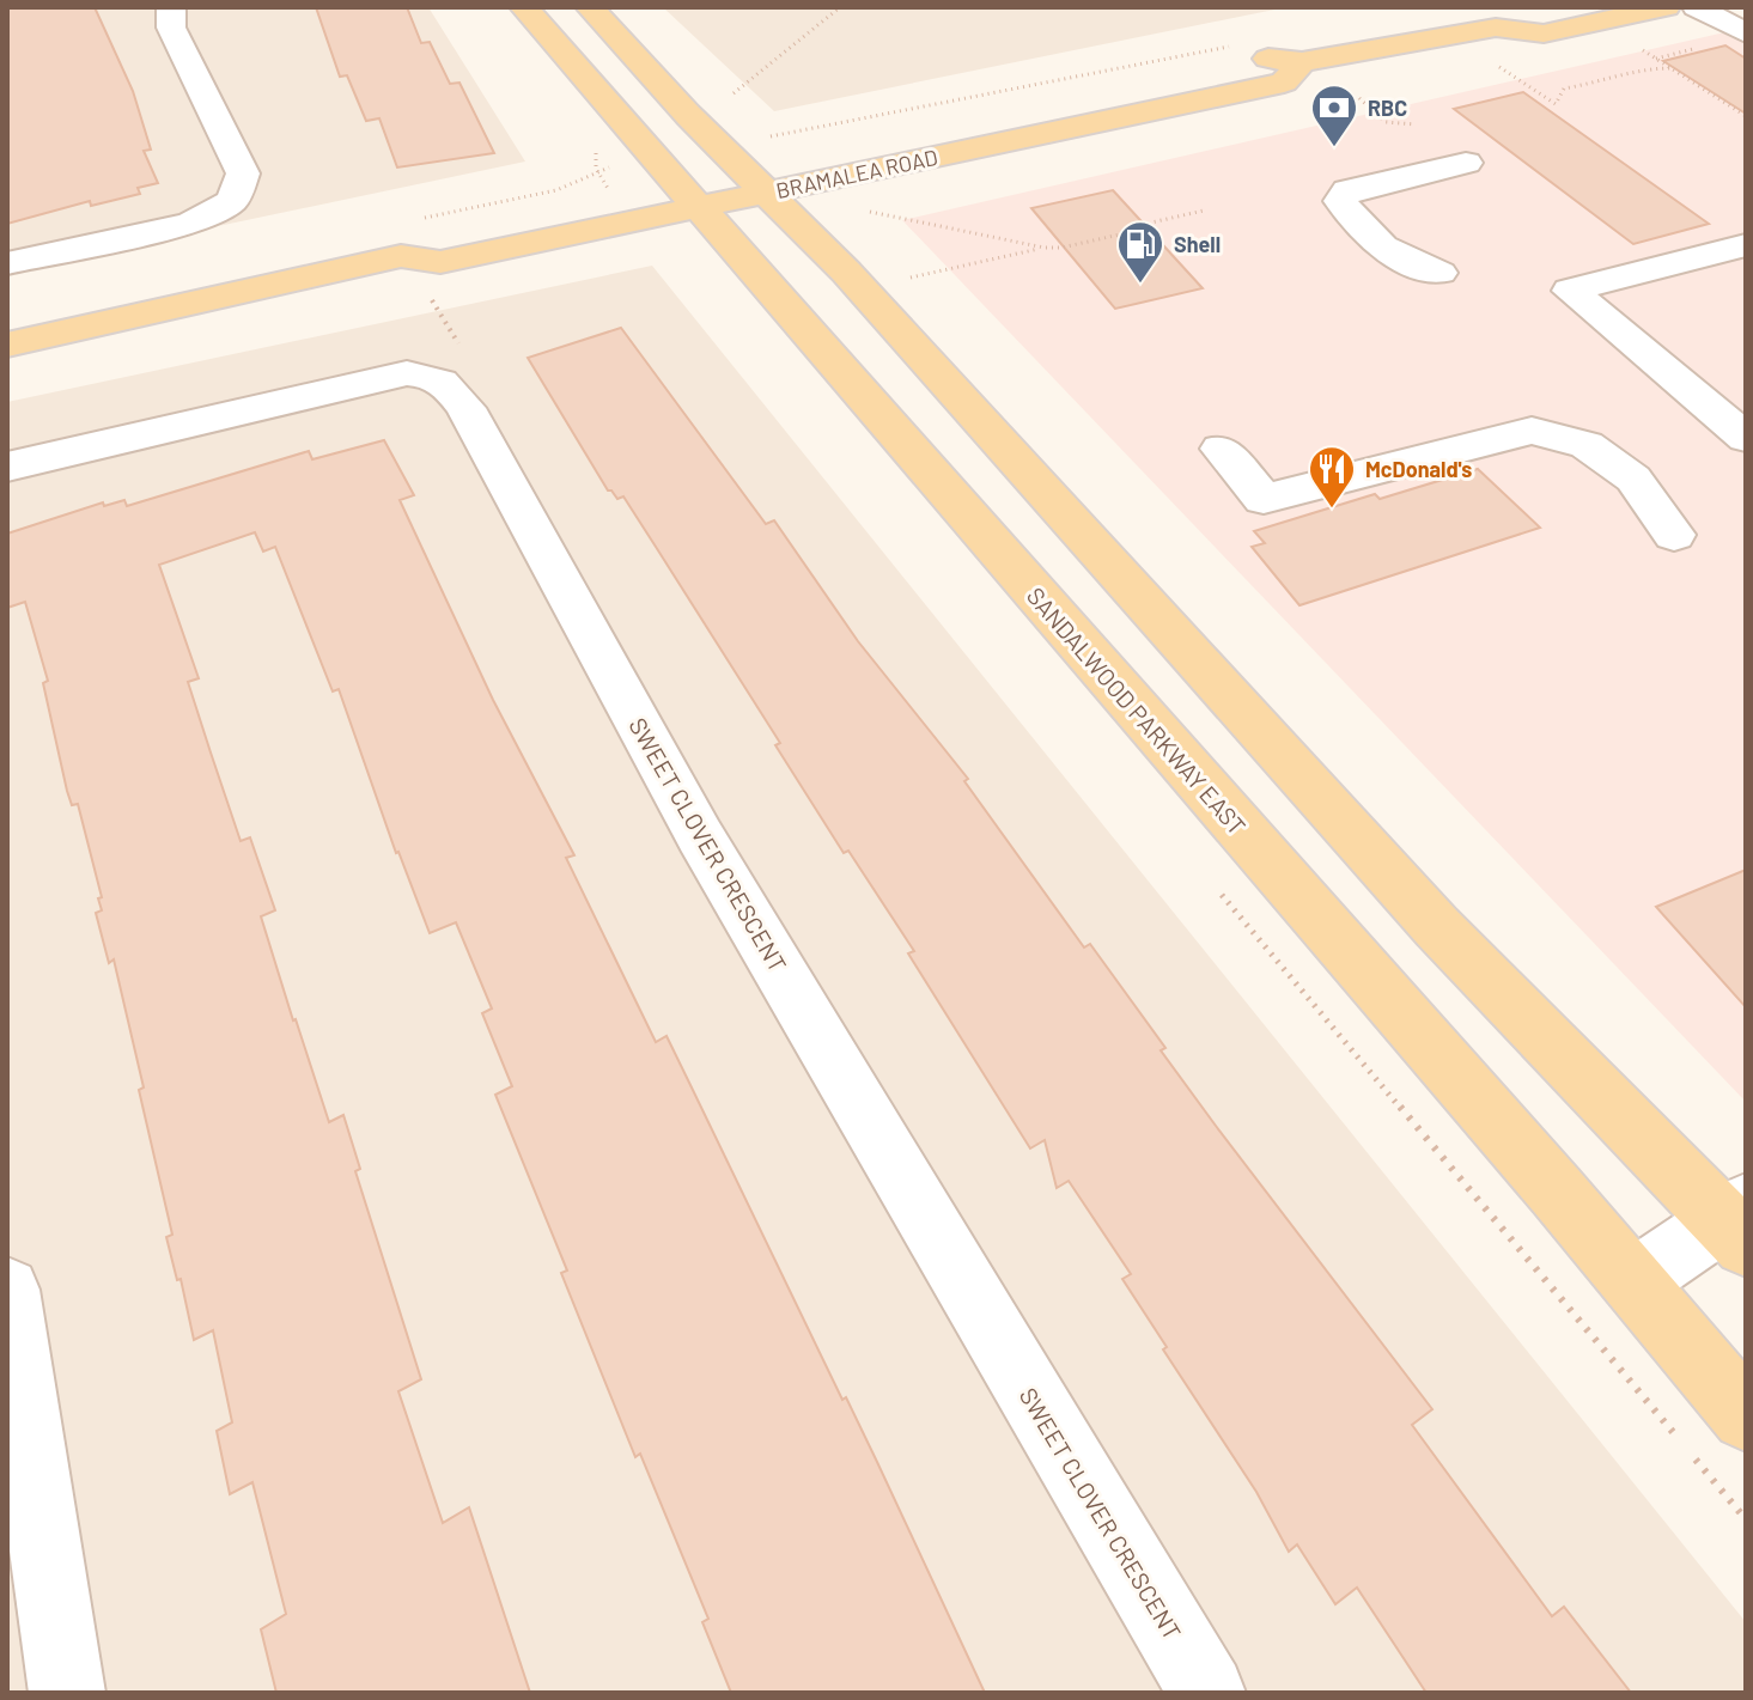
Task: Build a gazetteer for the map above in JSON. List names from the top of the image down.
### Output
{
  "streets": {
    "main road": ["BRAMALEA ROAD", "SANDALWOOD PARKWAY EAST"],
    "street": ["SWEET CLOVER CRESCENT"]
  },
  "crossings": [
    ["BRAMALEA ROAD", "SANDALWOOD PARKWAY EAST"]
  ],
  "places": {
    "bank": ["RBC"],
    "fuel station": ["Shell"],
    "restaurant": ["McDonald's"]
  }
}
